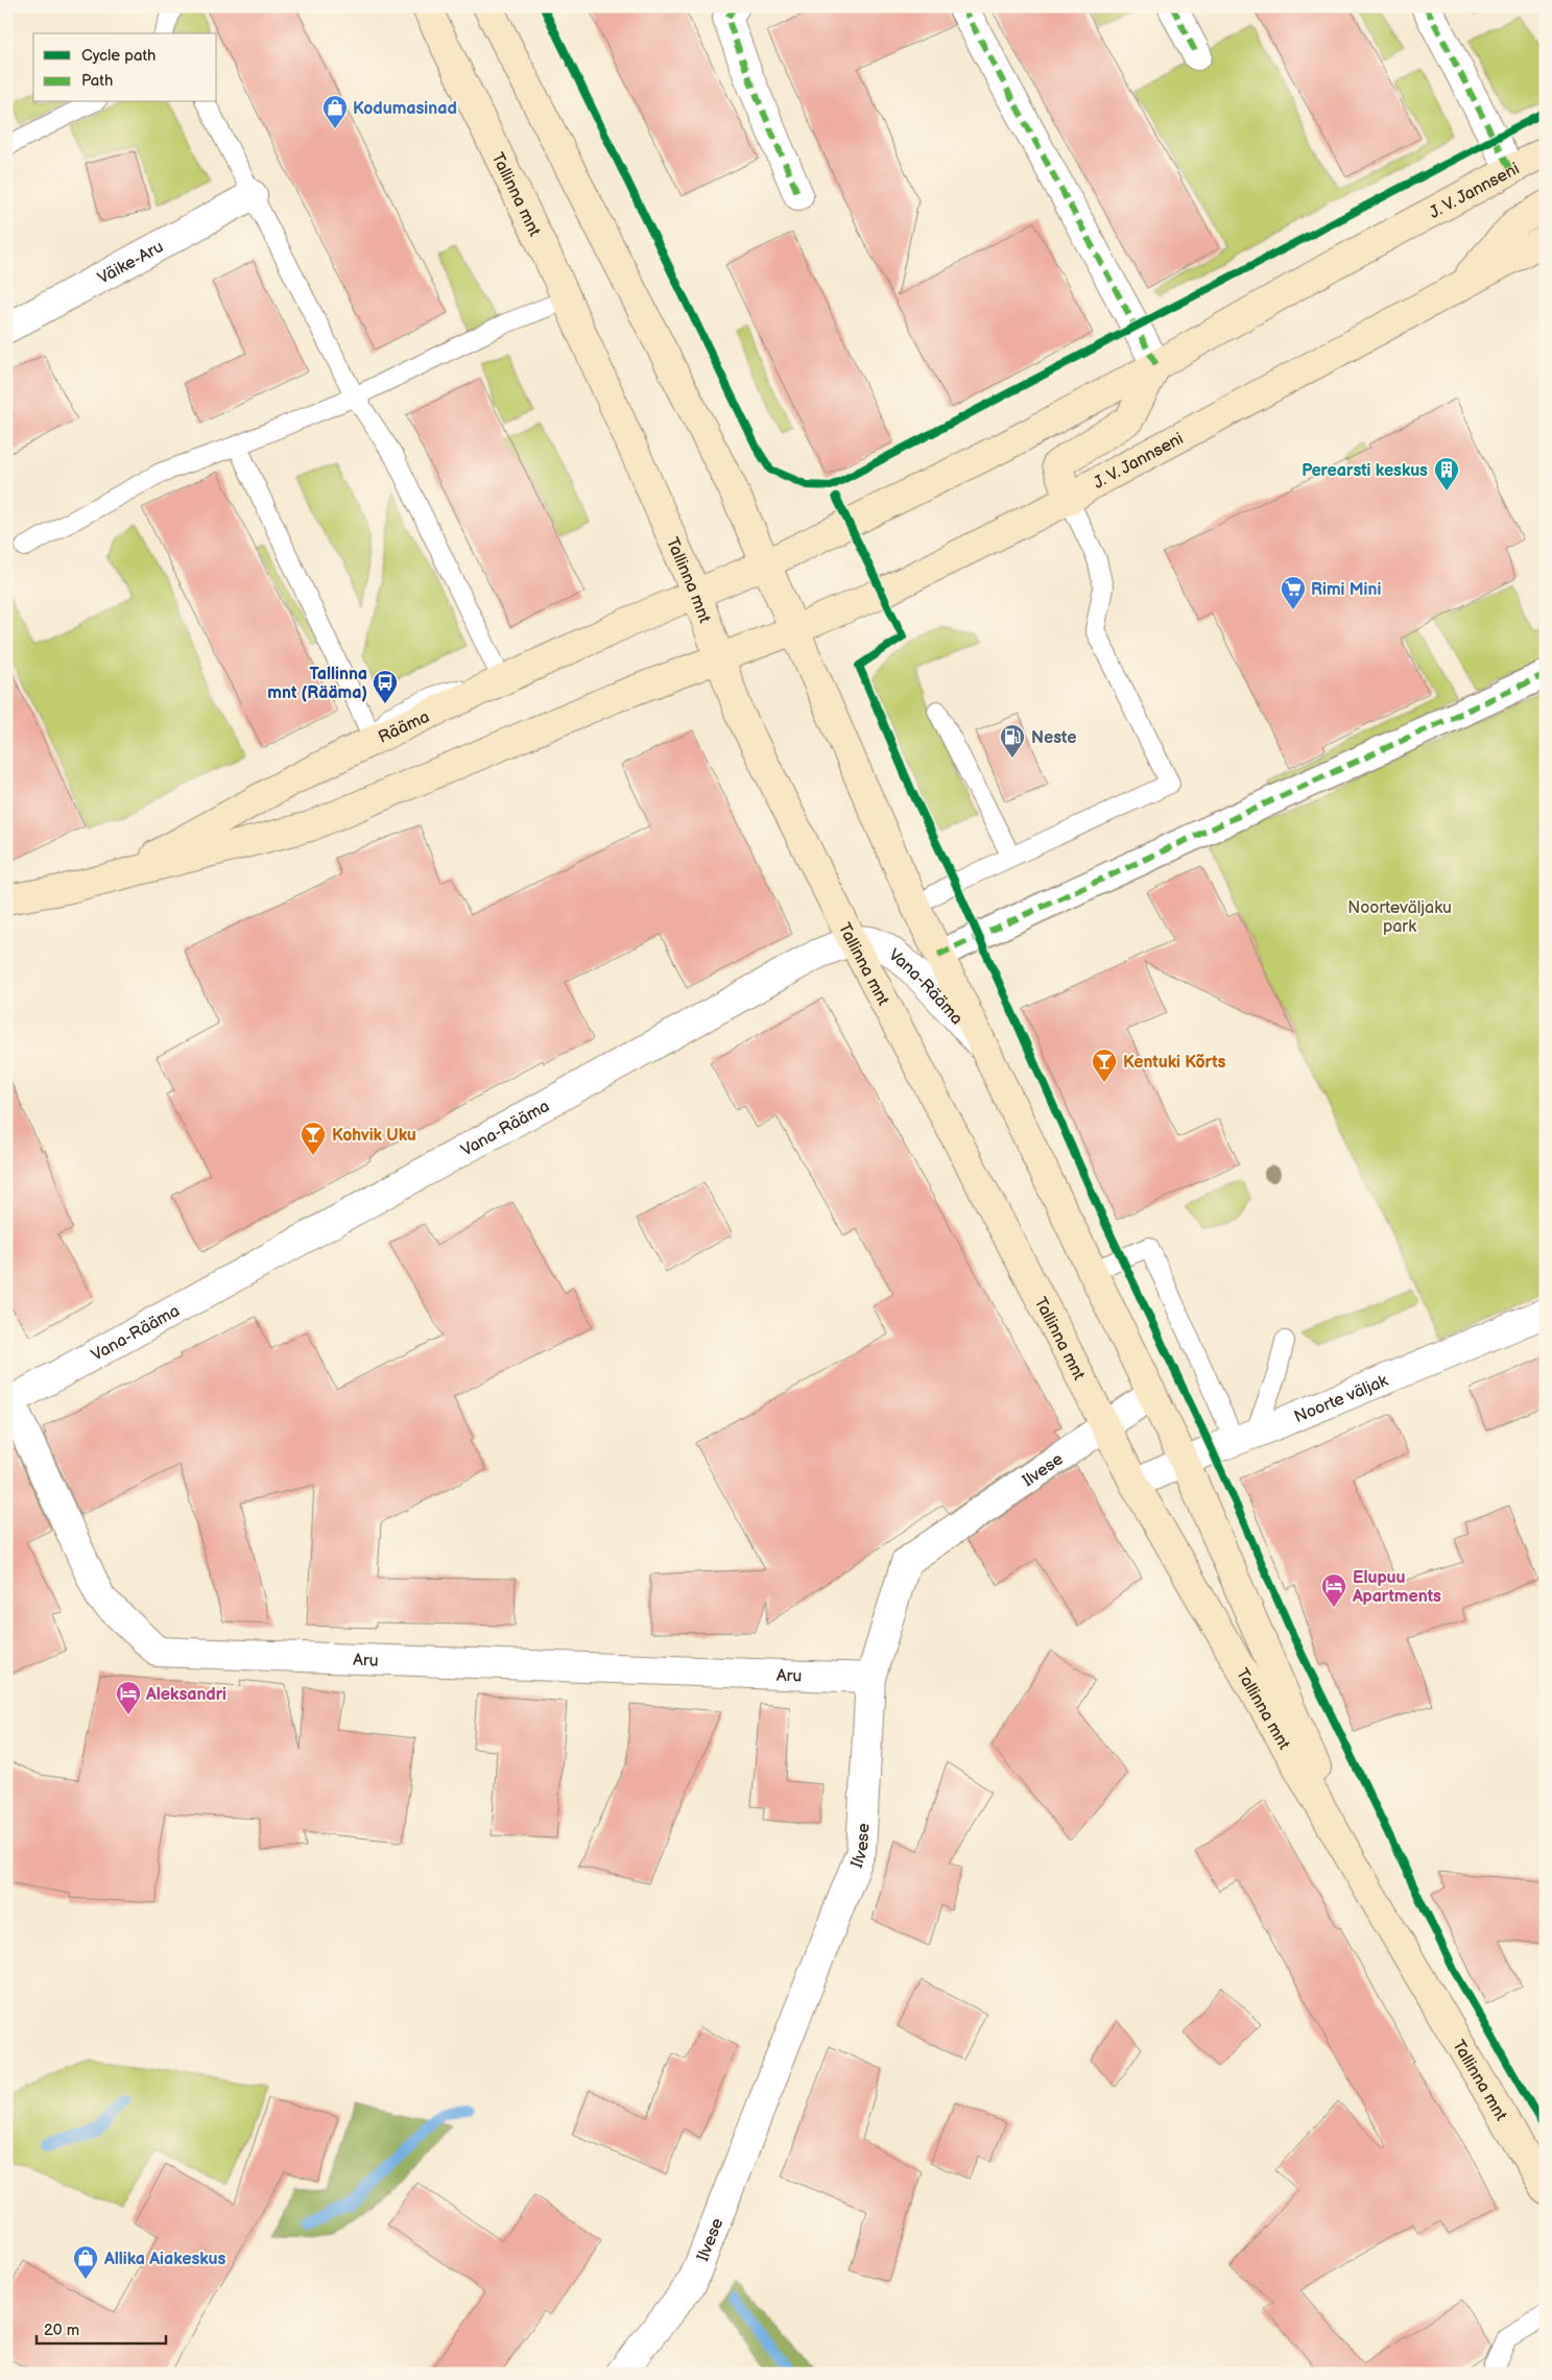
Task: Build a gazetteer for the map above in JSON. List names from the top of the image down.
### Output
{
  "streets": {
    "main road": ["J. V. Jannseni", "Tallinna mnt", "Rääma"],
    "street": [
      "Väike-Aru",
      "Vana-Rääma",
      "Noorte väljak",
      "Ilvese",
      "Aru"
    ]
  },
  "crossings": [
    ["J. V. Jannseni", "Tallinna mnt"],
    ["J. V. Jannseni", "Rääma"],
    ["Tallinna mnt", "Rääma"],
    ["Tallinna mnt", "Vana-Rääma"],
    ["Tallinna mnt", "Noorte väljak"],
    ["Tallinna mnt", "Ilvese"],
    ["Vana-Rääma", "Aru"],
    ["Ilvese", "Aru"]
  ],
  "parks": ["Noorteväljaku park"],
  "places": {
    "shop": ["Kodumasinad", "Allika Aiakeskus"],
    "building": ["Perearsti keskus"],
    "supermarket": ["Rimi Mini"],
    "bus stop": ["Tallinna mnt (Rääma)"],
    "fuel station": ["Neste"],
    "bar": ["Kentuki Kõrts", "Kohvik Uku"],
    "hotel": ["Elupuu Apartments", "Aleksandri"]
  },
  "legend": ["Cycle path", "Path"],
  "scale_bar": "20 m"
}
